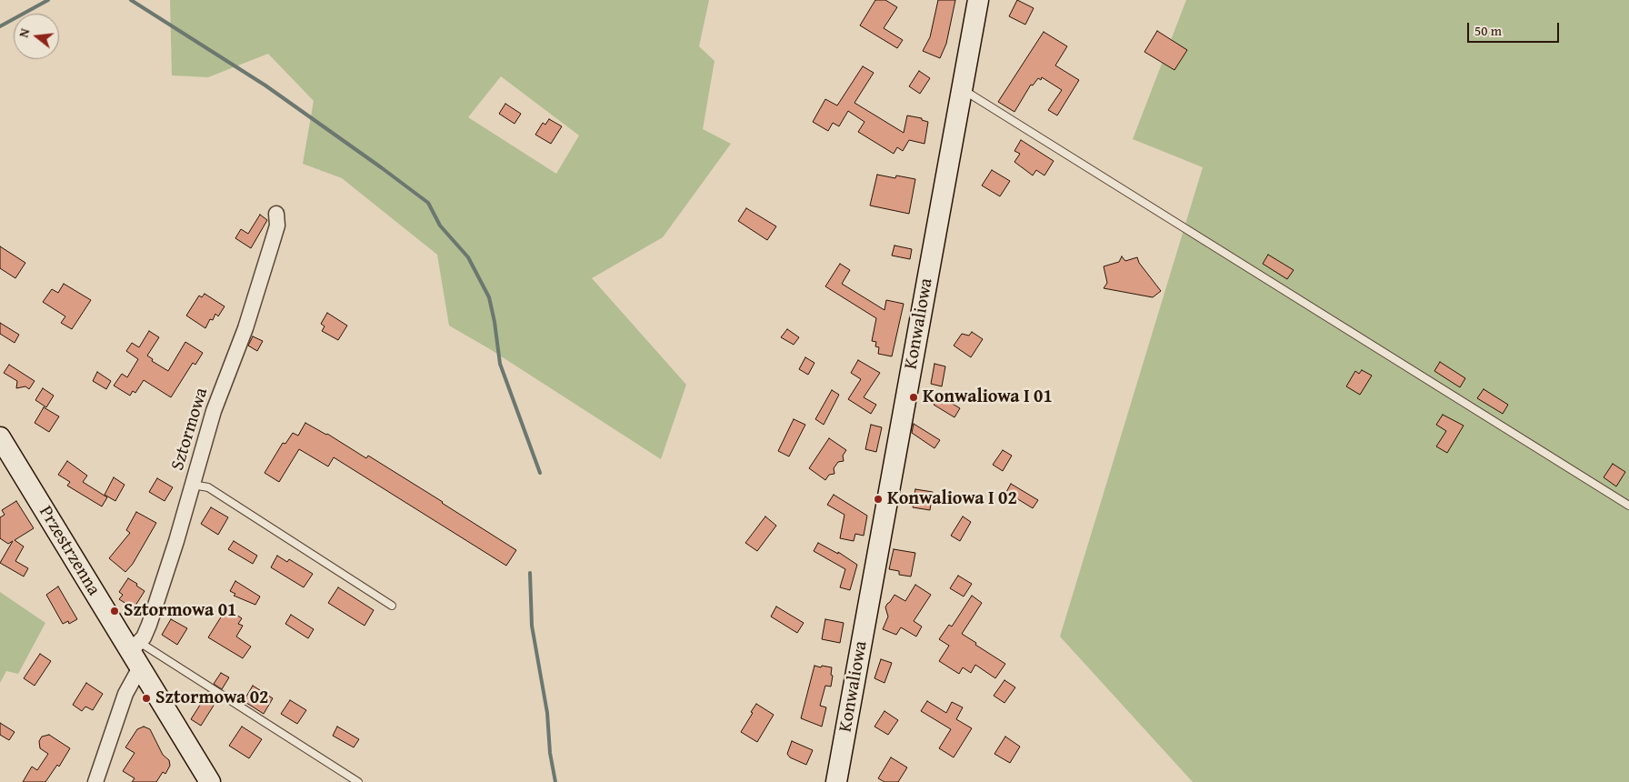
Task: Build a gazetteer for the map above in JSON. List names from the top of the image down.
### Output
{
  "streets": {
    "street": ["Konwaliowa", "Sztormowa", "Przestrzenna"]
  },
  "crossings": [
    ["Sztormowa", "Przestrzenna"]
  ],
  "places": [
    "Konwaliowa I 01",
    "Konwaliowa I 02",
    "Sztormowa 01",
    "Sztormowa 02"
  ],
  "scale_bar": "50 m",
  "north": "left"
}
